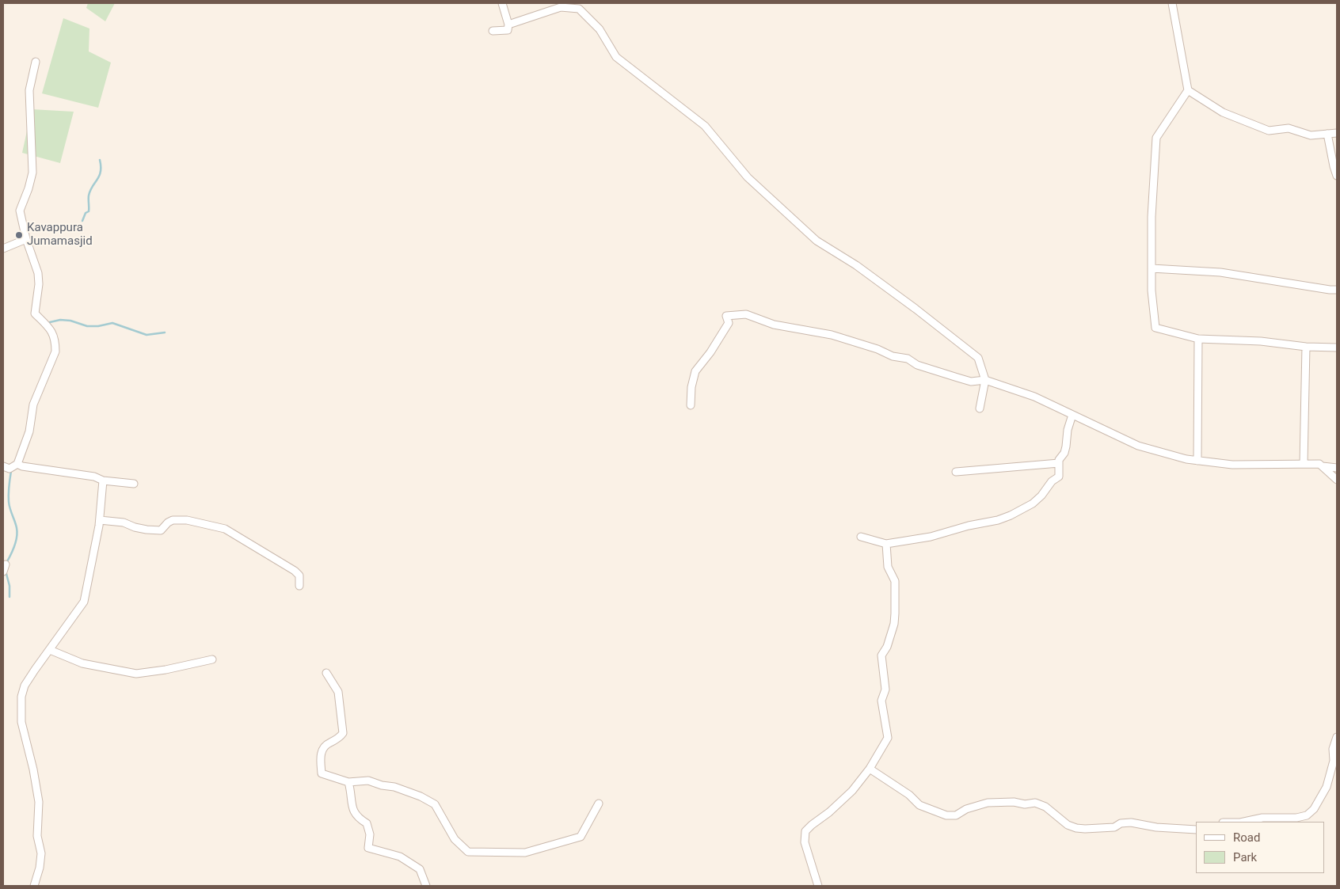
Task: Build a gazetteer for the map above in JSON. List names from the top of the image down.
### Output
{
  "places": ["Kavappura Jumamasjid"],
  "legend": ["Road", "Park"]
}
